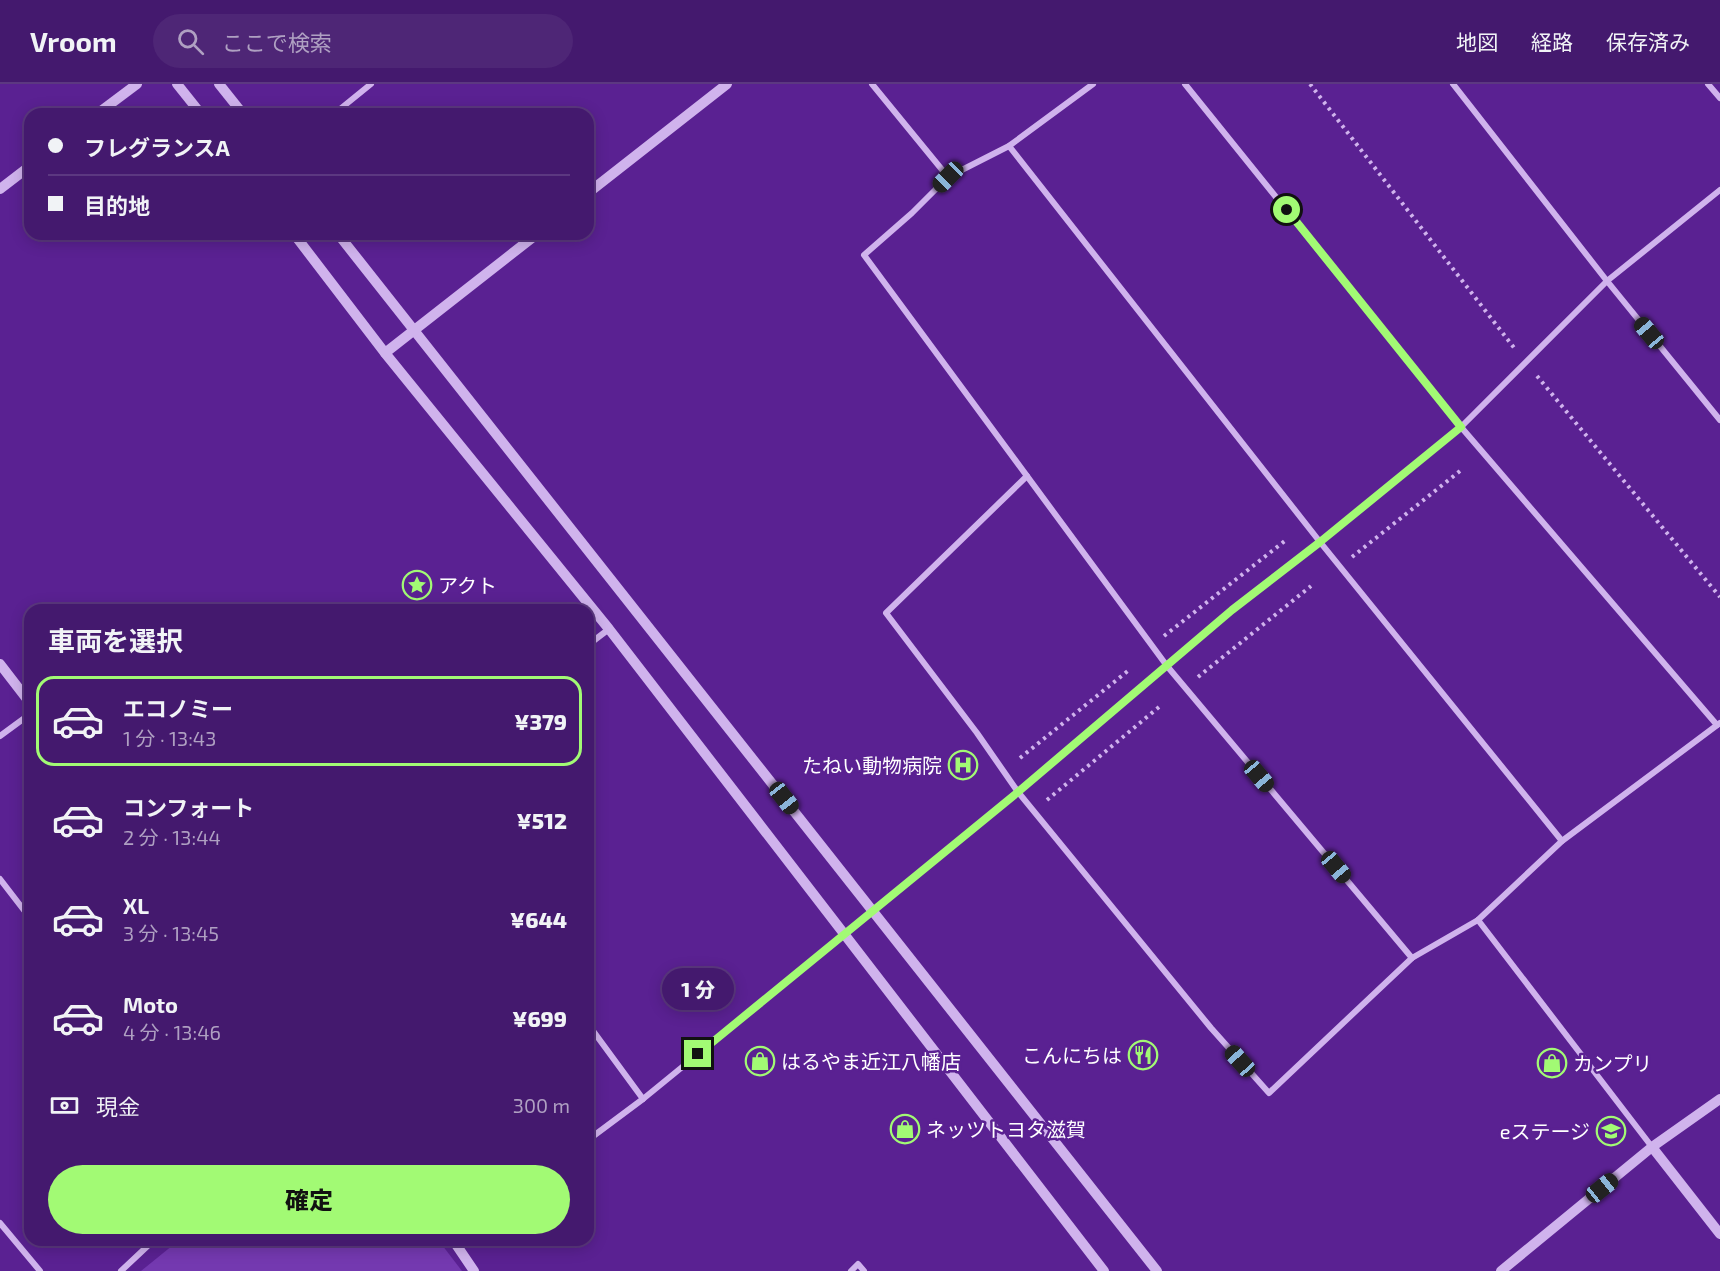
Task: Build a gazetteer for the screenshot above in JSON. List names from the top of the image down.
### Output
{
  "places": {
    "place": ["アクト"],
    "hospital": ["たねい動物病院"],
    "restaurant": ["こんにちは"],
    "shop": ["はるやま近江八幡店", "カンプリ", "ネッツトヨタ滋賀"],
    "school or university": ["eステージ"]
  },
  "page": {
    "header": "Vroom",
    "search": "ここで検索",
    "nav": ["地図", "経路", "保存済み"],
    "banner": ["フレグランスA", "目的地"],
    "heading": "車両を選択",
    "list": [
      {
        "name": "エコノミー",
        "note": "1 分 · 13:43",
        "value": "¥379"
      },
      {
        "name": "コンフォート",
        "note": "2 分 · 13:44",
        "value": "¥512"
      },
      {
        "name": "XL",
        "note": "3 分 · 13:45",
        "value": "¥644"
      },
      {
        "name": "Moto",
        "note": "4 分 · 13:46",
        "value": "¥699"
      }
    ],
    "bubble": "1 分",
    "pay": ["現金", "300 m"],
    "buttons": "確定"
  }
}
